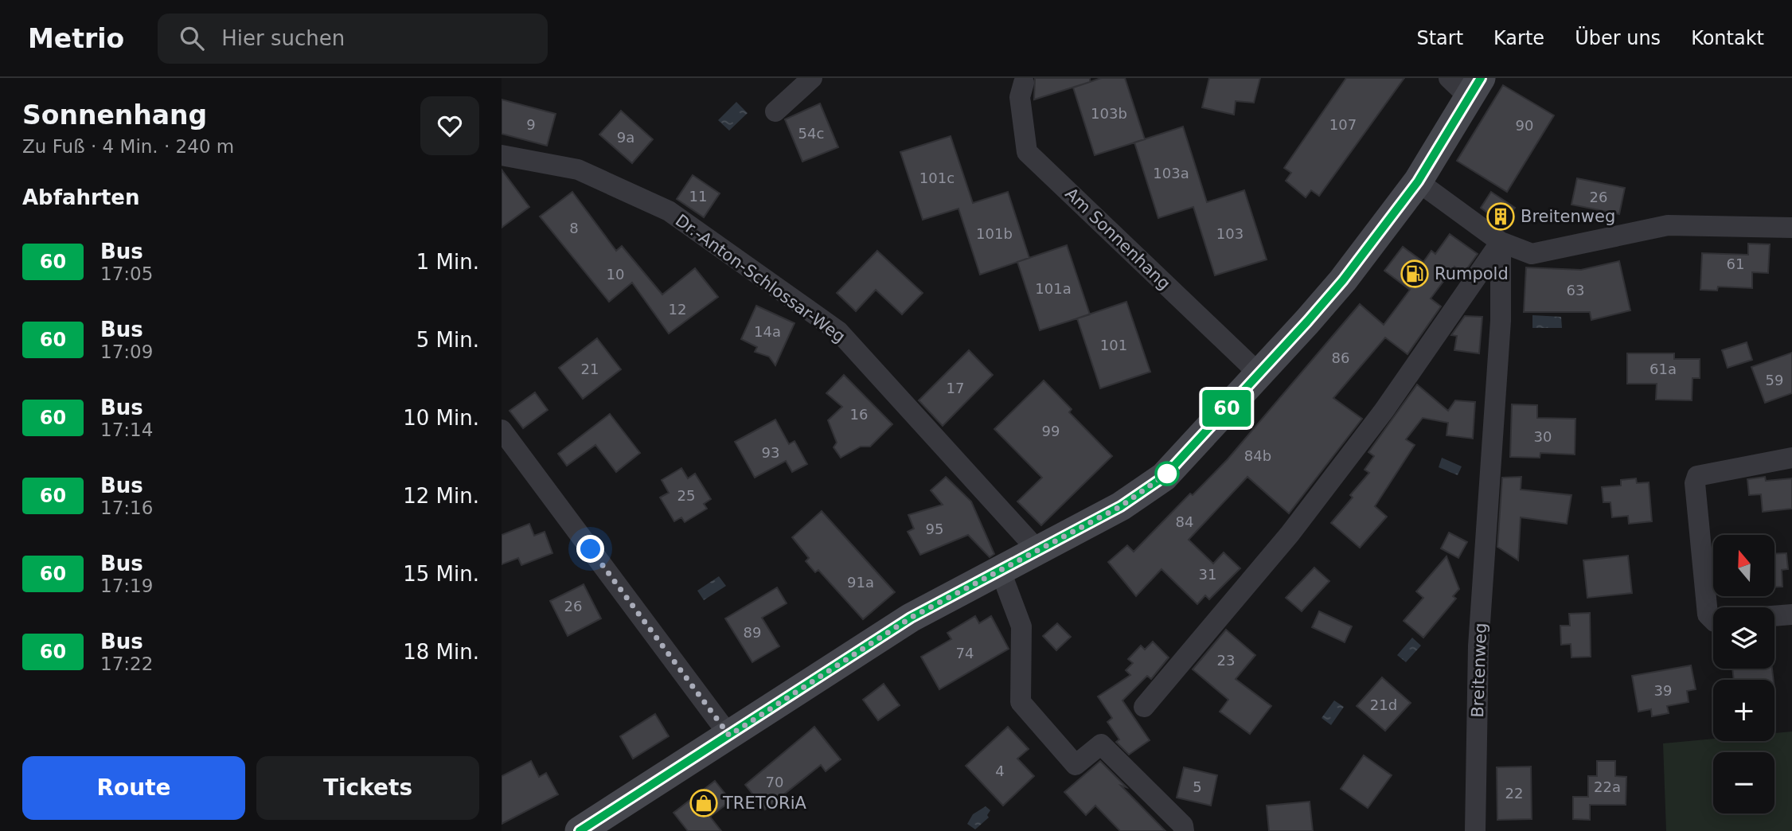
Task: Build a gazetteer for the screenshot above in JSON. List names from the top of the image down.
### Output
{
  "streets": {
    "street": ["Am Sonnenhang", "Dr.-Anton-Schlossar-Weg", "Breitenweg"]
  },
  "places": {
    "building": ["Breitenweg"],
    "fuel station": ["Rumpold"],
    "shop": ["TRETORiA"]
  },
  "lines": ["bus line 60"],
  "house_numbers": [
    "103b",
    "9",
    "107",
    "90",
    "54c",
    "9a",
    "103a",
    "101c",
    "11",
    "26",
    "8",
    "101b",
    "103",
    "61",
    "10",
    "101a",
    "63",
    "12",
    "14a",
    "101",
    "86",
    "21",
    "61a",
    "59",
    "17",
    "16",
    "99",
    "30",
    "93",
    "84b",
    "25",
    "84",
    "95",
    "31",
    "91a",
    "26",
    "89",
    "74",
    "23",
    "39",
    "21d",
    "4",
    "70",
    "5",
    "22a",
    "22"
  ],
  "north": "top",
  "page": {
    "header": "Metrio",
    "search": "Hier suchen",
    "nav": [
      "Start",
      "Karte",
      "Über uns",
      "Kontakt"
    ],
    "heading": [
      ["Sonnenhang", "Zu Fuß · 4 Min. · 240 m"],
      "Abfahrten"
    ],
    "on_map": "60",
    "list": [
      {
        "mark": "60",
        "name": "Bus",
        "note": "17:05",
        "value": "1 Min."
      },
      {
        "mark": "60",
        "name": "Bus",
        "note": "17:09",
        "value": "5 Min."
      },
      {
        "mark": "60",
        "name": "Bus",
        "note": "17:14",
        "value": "10 Min."
      },
      {
        "mark": "60",
        "name": "Bus",
        "note": "17:16",
        "value": "12 Min."
      },
      {
        "mark": "60",
        "name": "Bus",
        "note": "17:19",
        "value": "15 Min."
      },
      {
        "mark": "60",
        "name": "Bus",
        "note": "17:22",
        "value": "18 Min."
      }
    ],
    "map_buttons": ["+", "−"],
    "buttons": ["Route", "Tickets"]
  }
}
